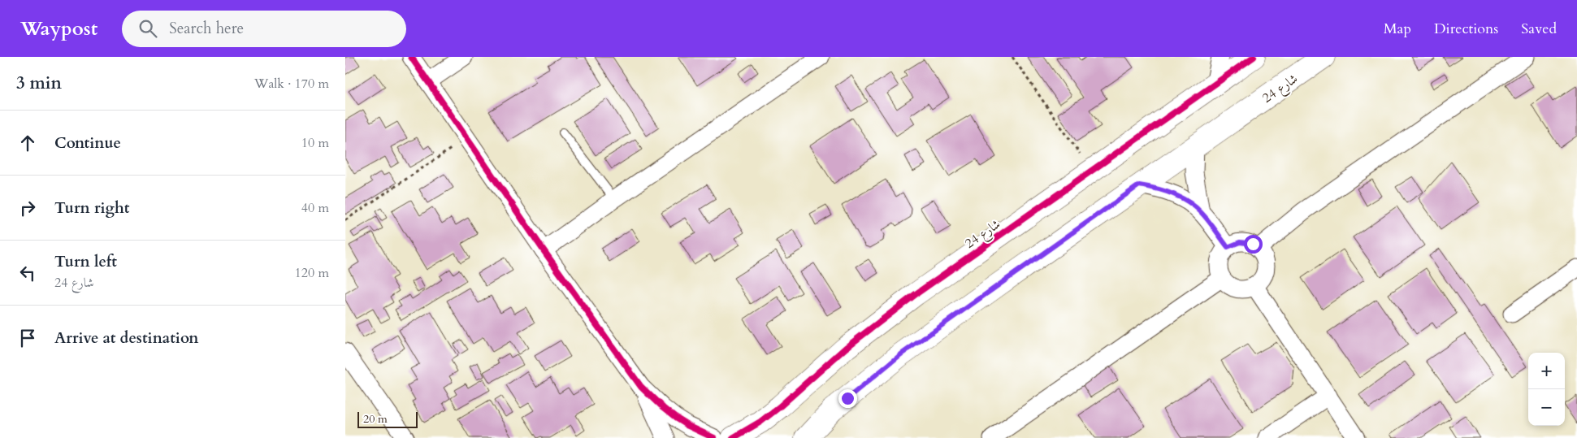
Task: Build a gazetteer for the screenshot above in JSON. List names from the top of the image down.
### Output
{
  "streets": {
    "street": ["شارع 24"]
  },
  "scale_bar": "20 m",
  "page": {
    "header": "Waypost",
    "search": "Search here",
    "nav": ["Map", "Directions", "Saved"],
    "heading": ["3 min", "Walk · 170 m"],
    "list": [
      ["Continue", "10 m"],
      ["Turn right", "40 m"],
      ["Turn left", "شارع 24", "120 m"],
      "Arrive at destination"
    ],
    "map_buttons": ["+", "−"],
    "scale": "20 m"
  }
}
